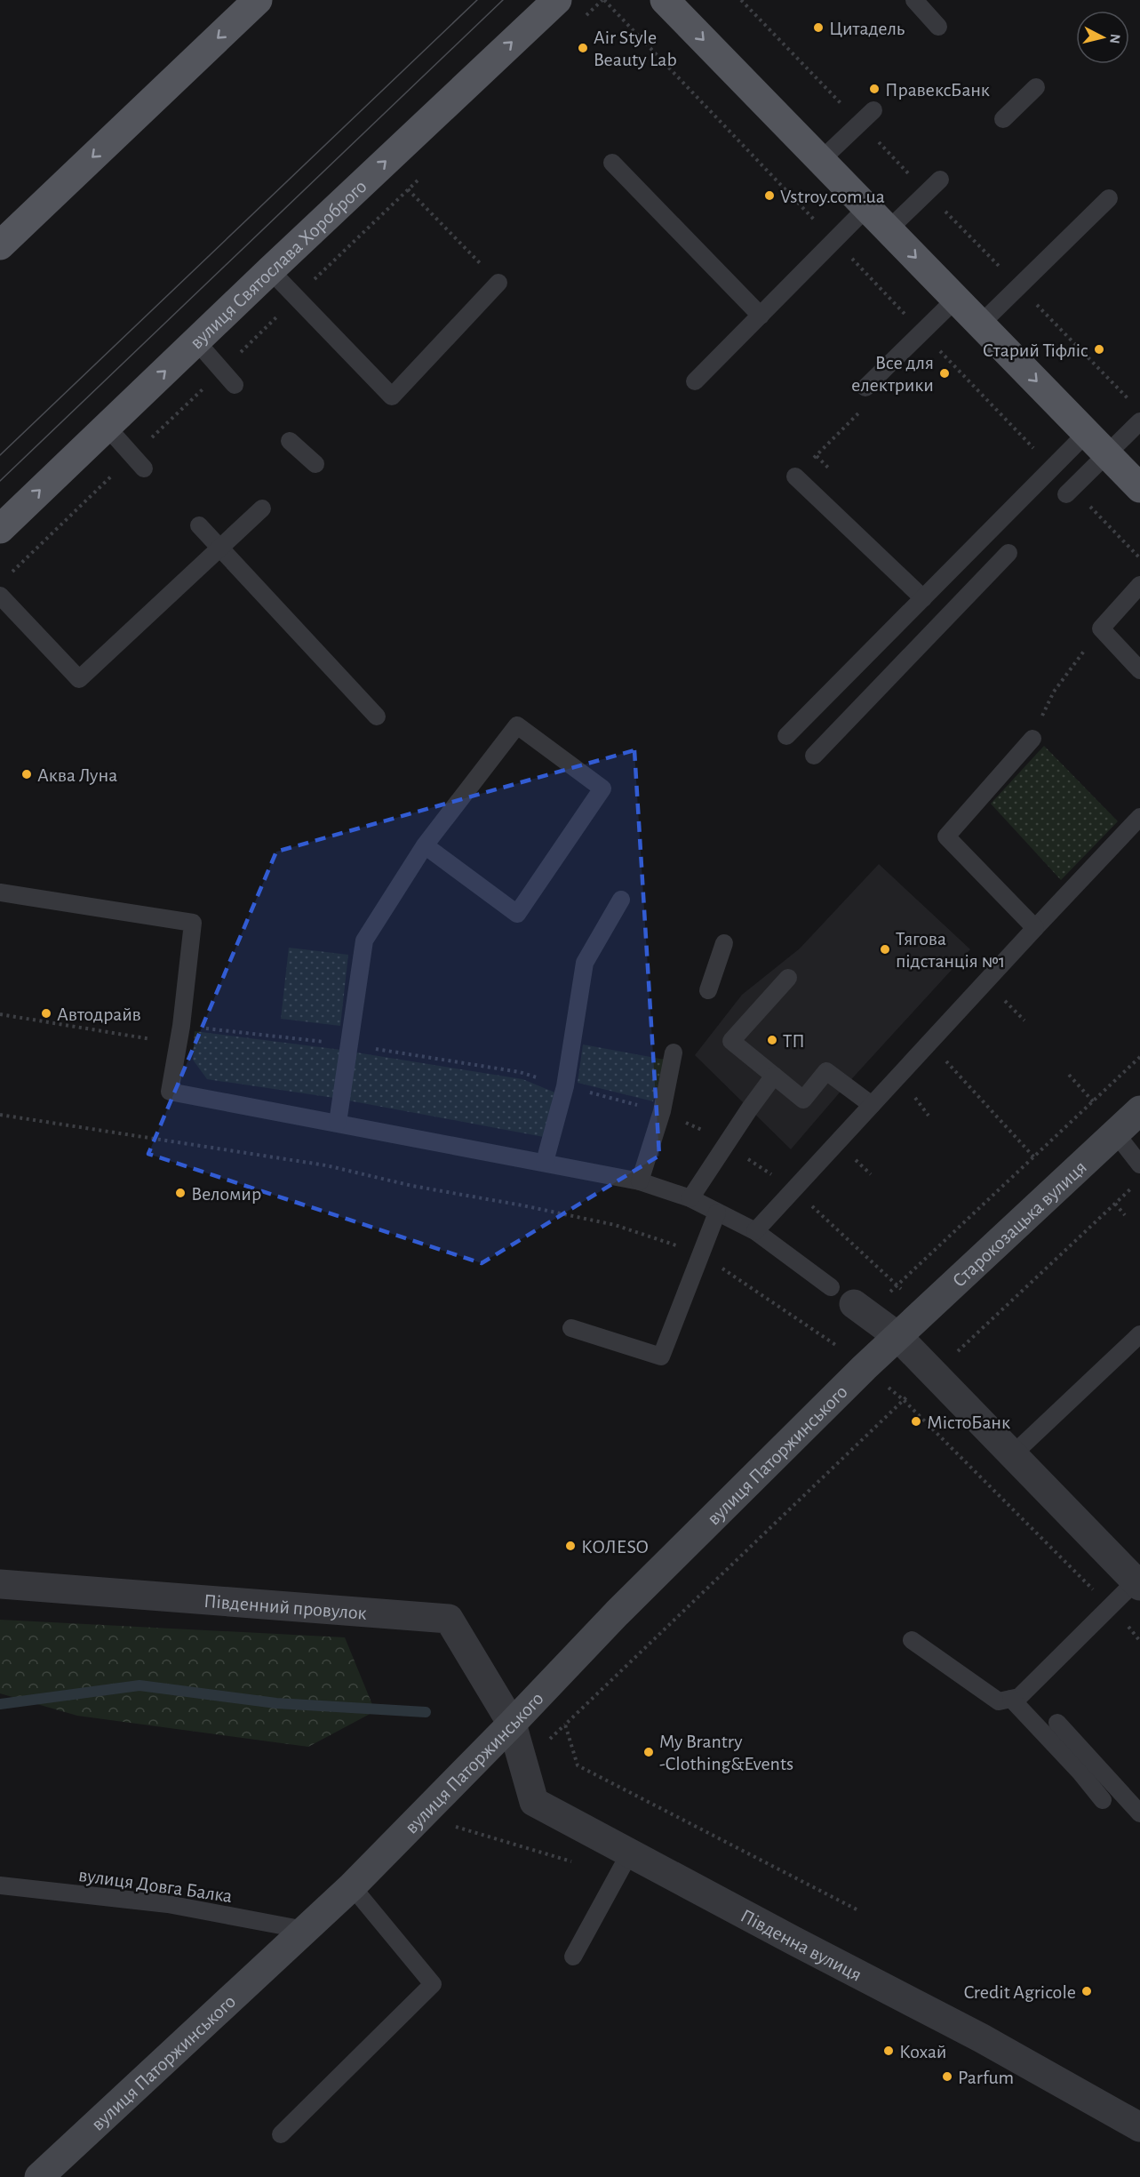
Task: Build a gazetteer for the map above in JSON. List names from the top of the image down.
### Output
{
  "streets": {
    "main road": ["вулиця Святослава Хороброго"],
    "street": [
      "Старокозацька вулиця",
      "вулиця Паторжинського",
      "Південний провулок",
      "Південна вулиця"
    ],
    "lane": ["вулиця Довга Балка"]
  },
  "crossings": [
    ["Старокозацька вулиця", "вулиця Паторжинського"],
    ["вулиця Паторжинського", "Південний провулок"],
    ["вулиця Паторжинського", "вулиця Довга Балка"],
    ["вулиця Паторжинського", "Південна вулиця"],
    ["Південний провулок", "Південна вулиця"]
  ],
  "places": [
    "Цитадель",
    "Air Style Beauty Lab",
    "ПравексБанк",
    "Vstroy.com.ua",
    "Старий Тіфліс",
    "Все для електрики",
    "Аква Луна",
    "Тягова підстанція №1",
    "Автодрайв",
    "ТП",
    "Веломир",
    "МістоБанк",
    "КОЛЕSO",
    "My Brantry -Clothing&Events",
    "Credit Agricole",
    "Кохай",
    "Parfum"
  ],
  "north": "right"
}
